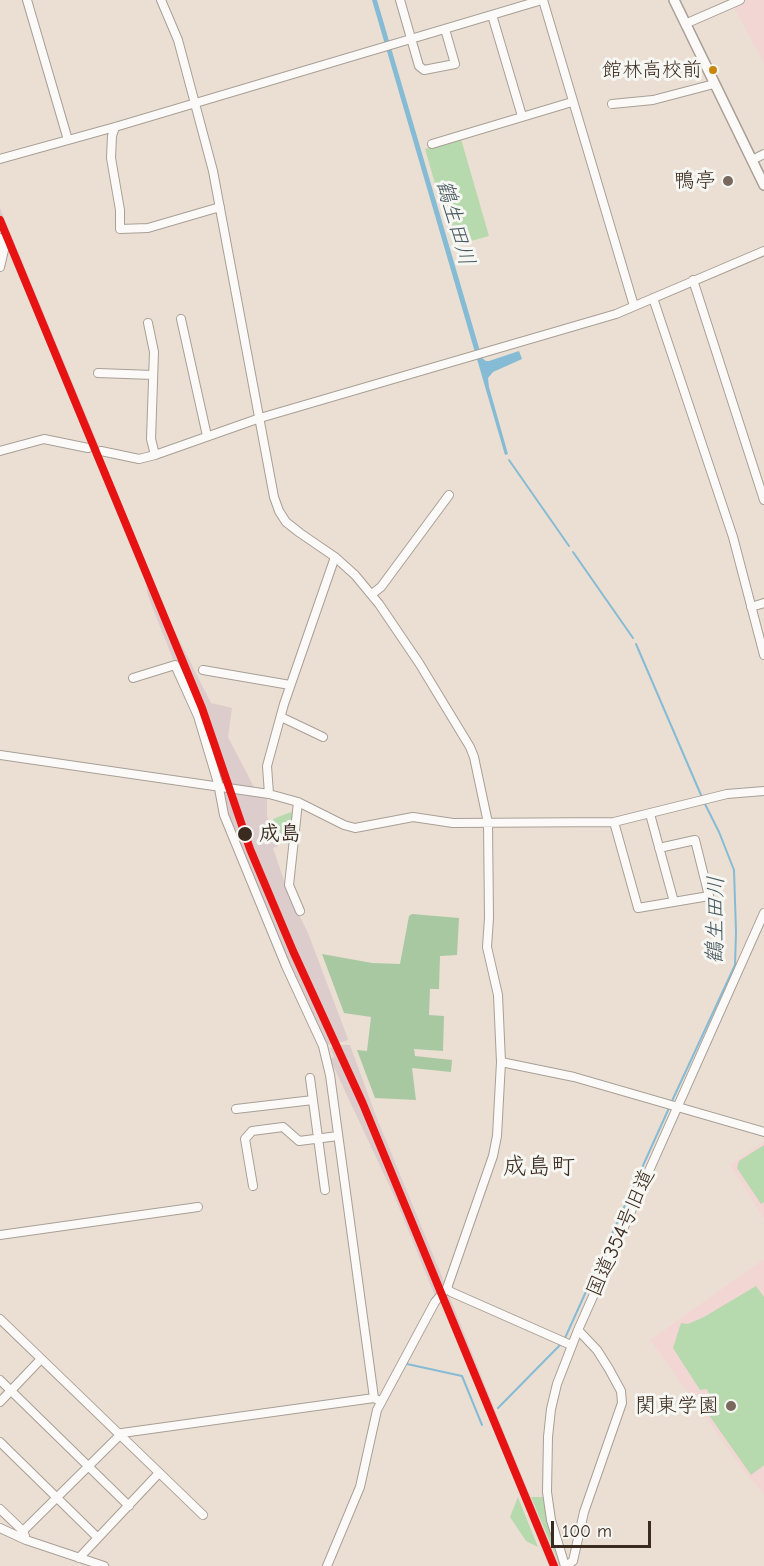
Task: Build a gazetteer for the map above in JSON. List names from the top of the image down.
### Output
{
  "streets": {
    "street": ["国道354号旧道"]
  },
  "districts": ["成島町"],
  "water": ["鶴生田川"],
  "places": [
    "館林高校前",
    "鴨亭",
    "成島",
    "関東学園"
  ],
  "scale_bar": "100 m"
}
